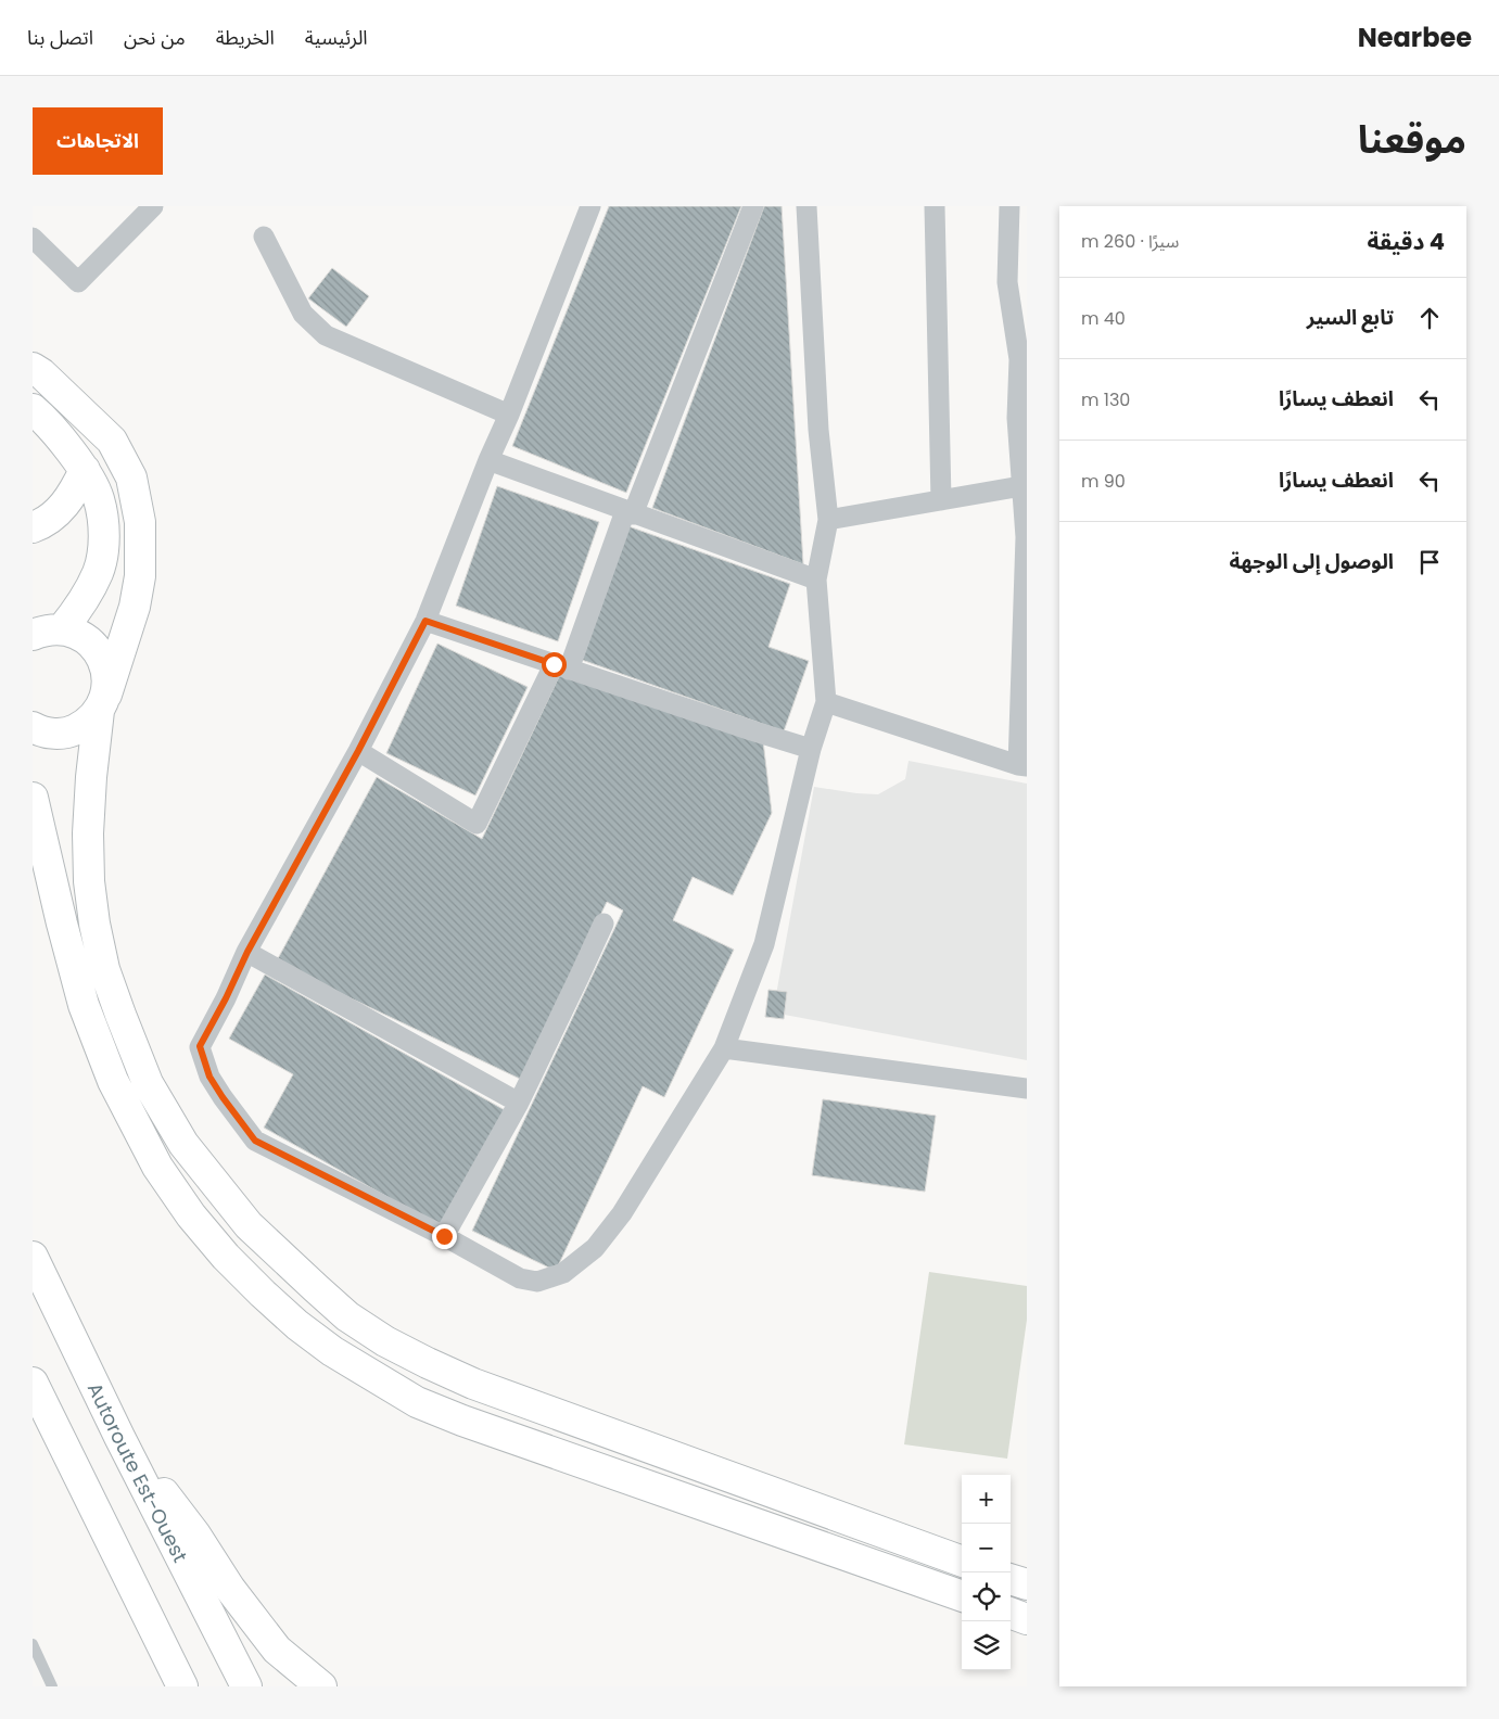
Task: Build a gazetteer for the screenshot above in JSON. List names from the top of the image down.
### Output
{
  "streets": {
    "highway": ["Autoroute Est-Ouest"]
  },
  "page": {
    "header": "Nearbee",
    "nav": [
      "الرئيسية",
      "الخريطة",
      "من نحن",
      "اتصل بنا"
    ],
    "title": "موقعنا",
    "buttons": "الاتجاهات",
    "heading": ["4 دقيقة", "سيرًا · 260 m"],
    "list": [
      ["تابع السير", "40 m"],
      ["انعطف يسارًا", "130 m"],
      ["انعطف يسارًا", "90 m"],
      "الوصول إلى الوجهة"
    ],
    "map_buttons": ["+", "−"]
  }
}
